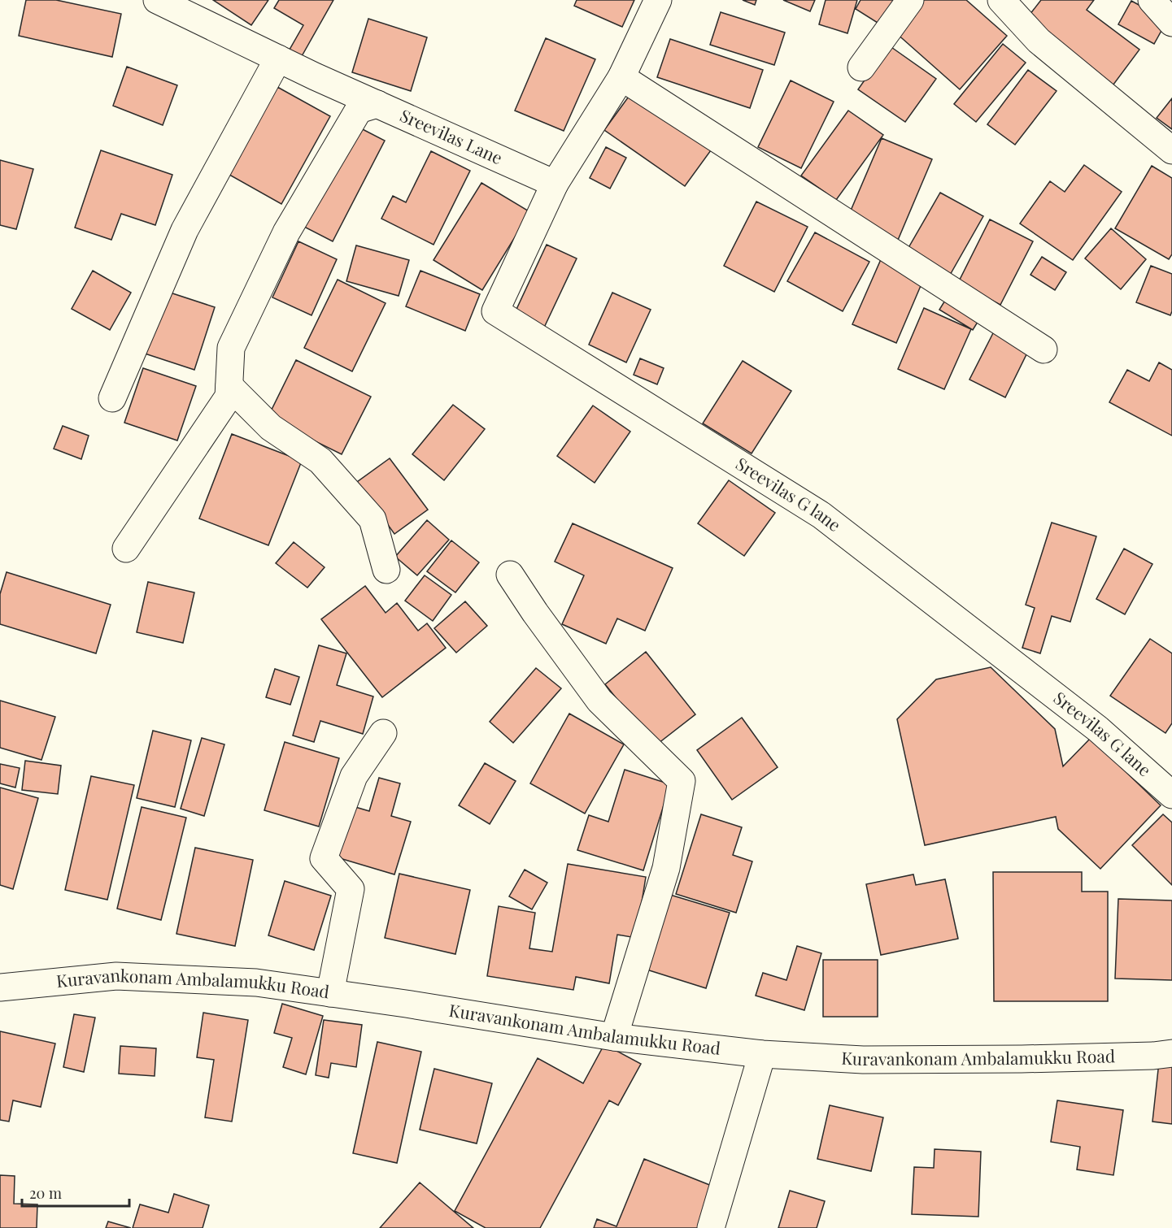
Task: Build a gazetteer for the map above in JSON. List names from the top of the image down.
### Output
{
  "streets": {
    "street": ["Sreevilas Lane", "Sreevilas G lane", "Kuravankonam Ambalamukku Road"]
  },
  "crossings": [
    ["Sreevilas Lane", "Sreevilas G lane"]
  ],
  "scale_bar": "20 m"
}
